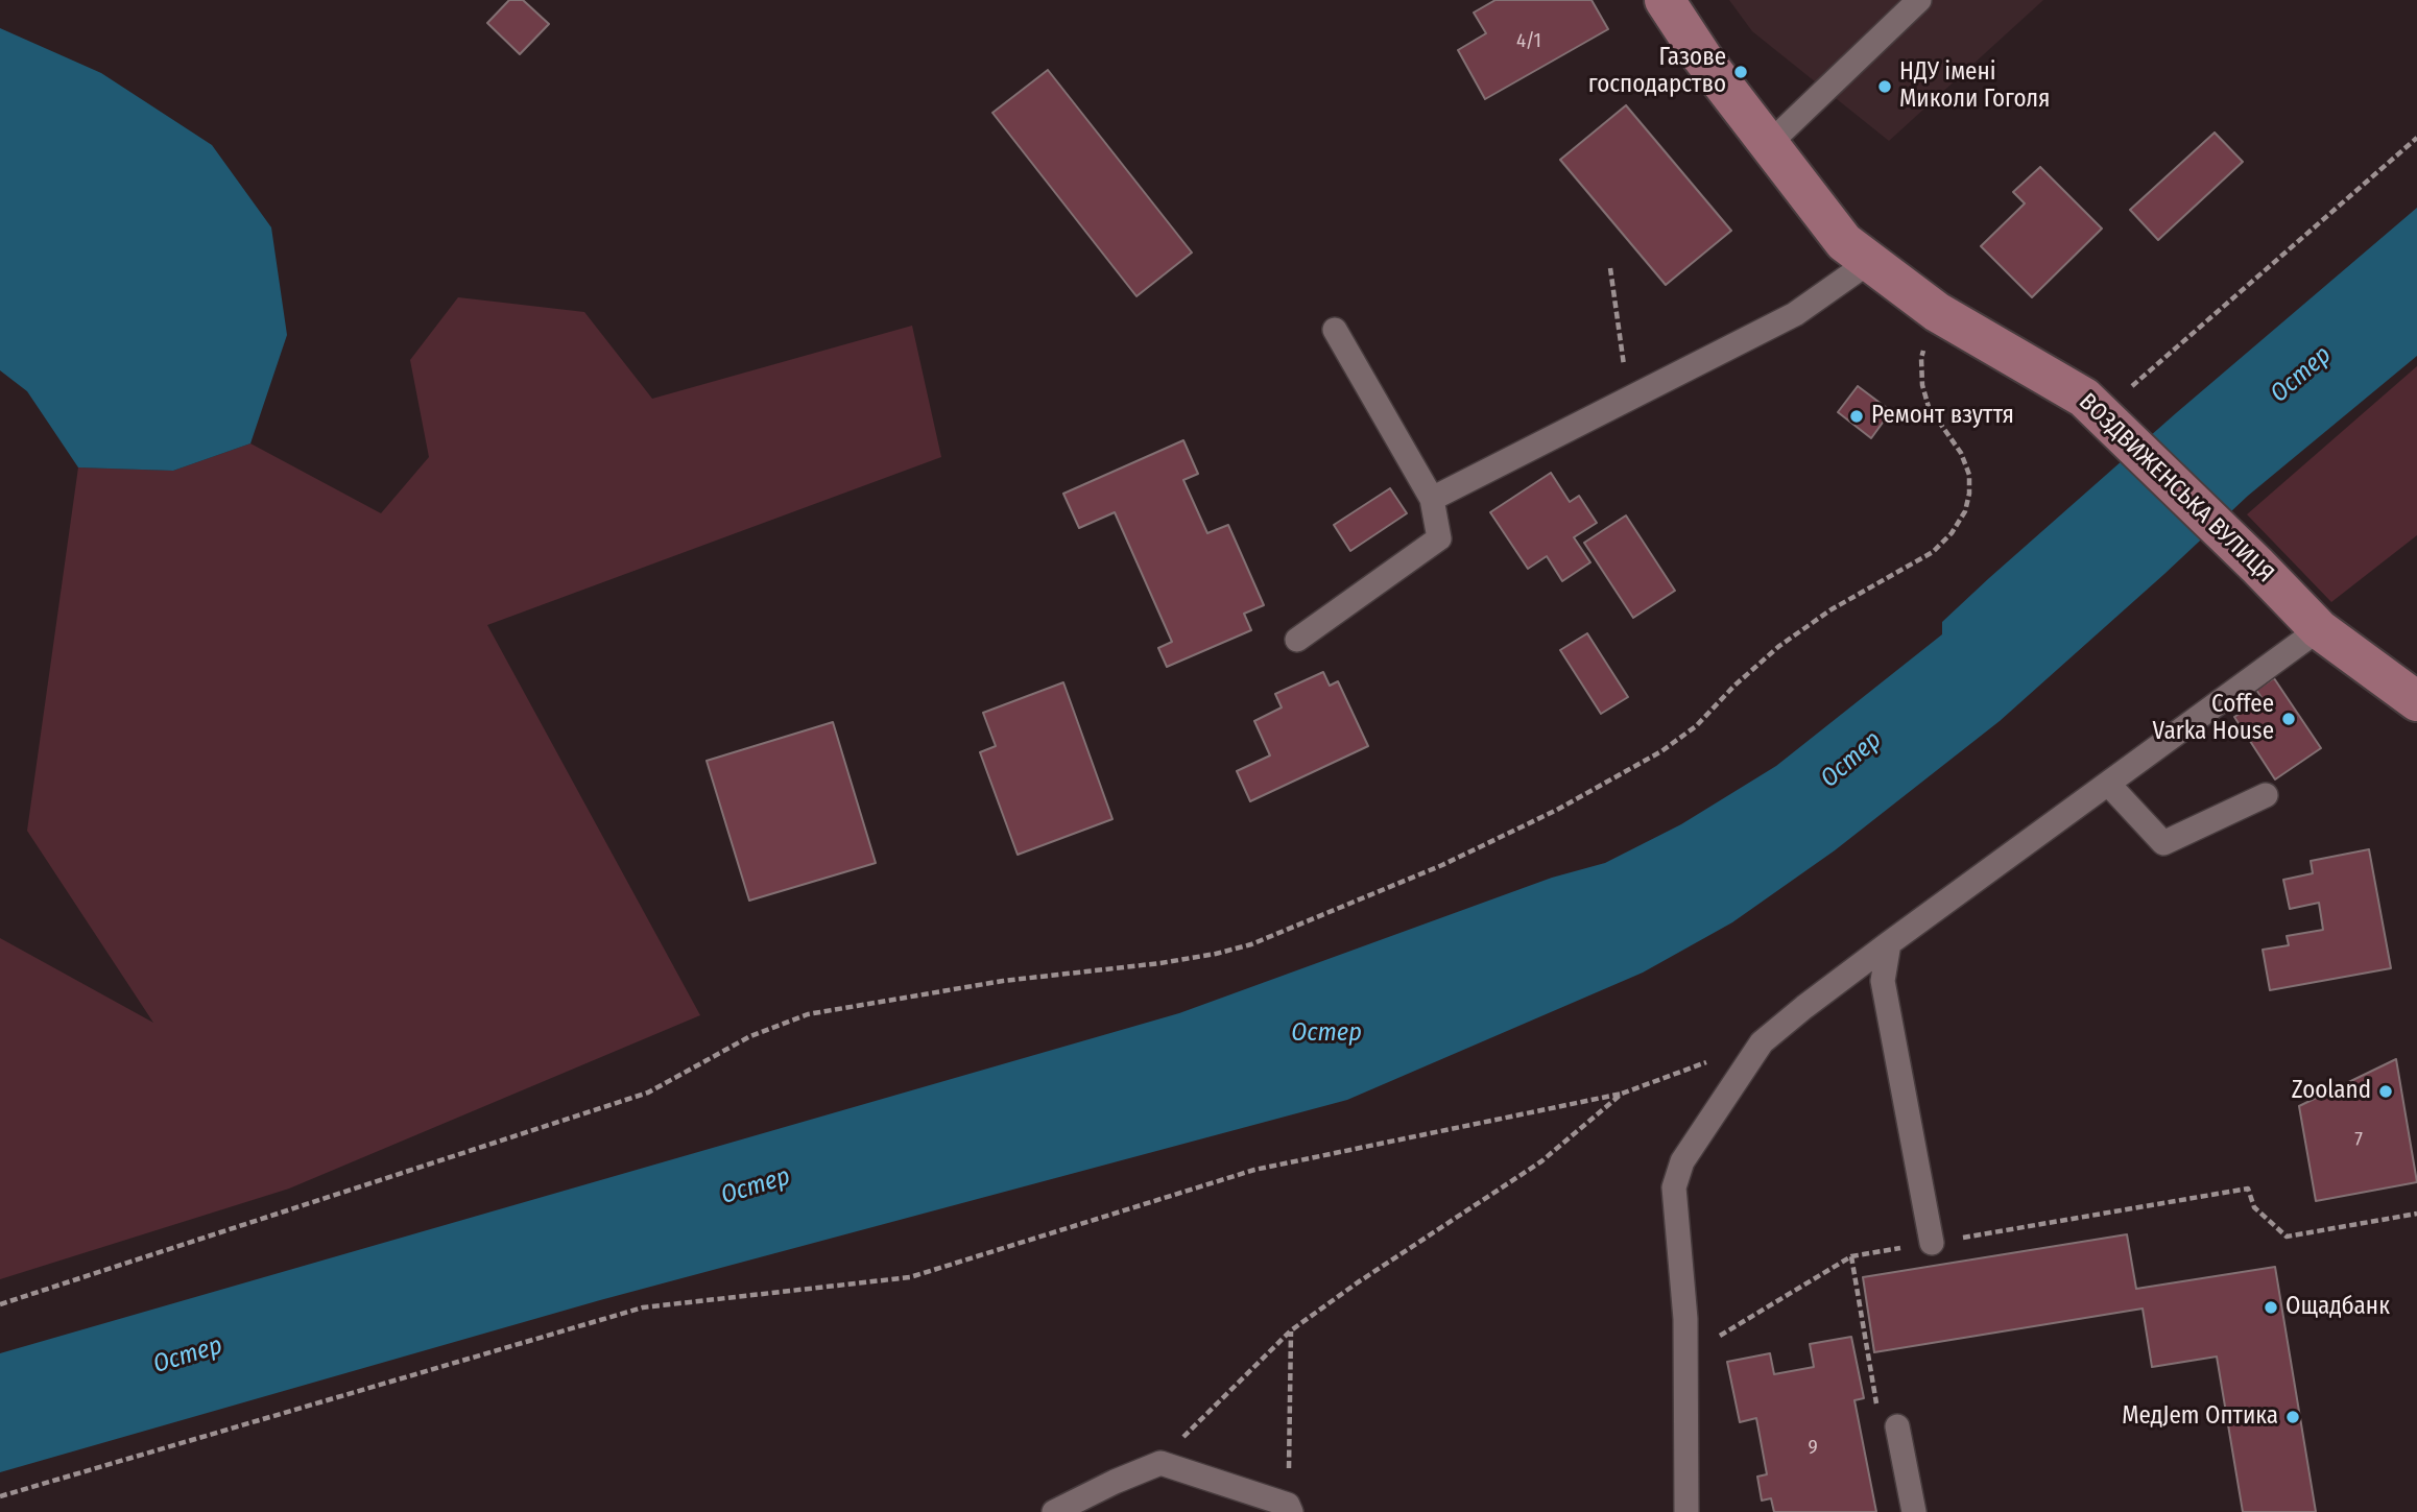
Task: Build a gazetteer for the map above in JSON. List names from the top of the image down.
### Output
{
  "streets": {
    "street": ["ВОЗДВИЖЕНСЬКА ВУЛИЦЯ"]
  },
  "water": ["Остер"],
  "places": [
    "Газове господарство",
    "НДУ імені Миколи Гоголя",
    "Ремонт взуття",
    "Coffee Varka House",
    "Zooland",
    "Ощадбанк",
    "МедJem Оптика"
  ],
  "house_numbers": ["4/1", "7", "9"]
}
